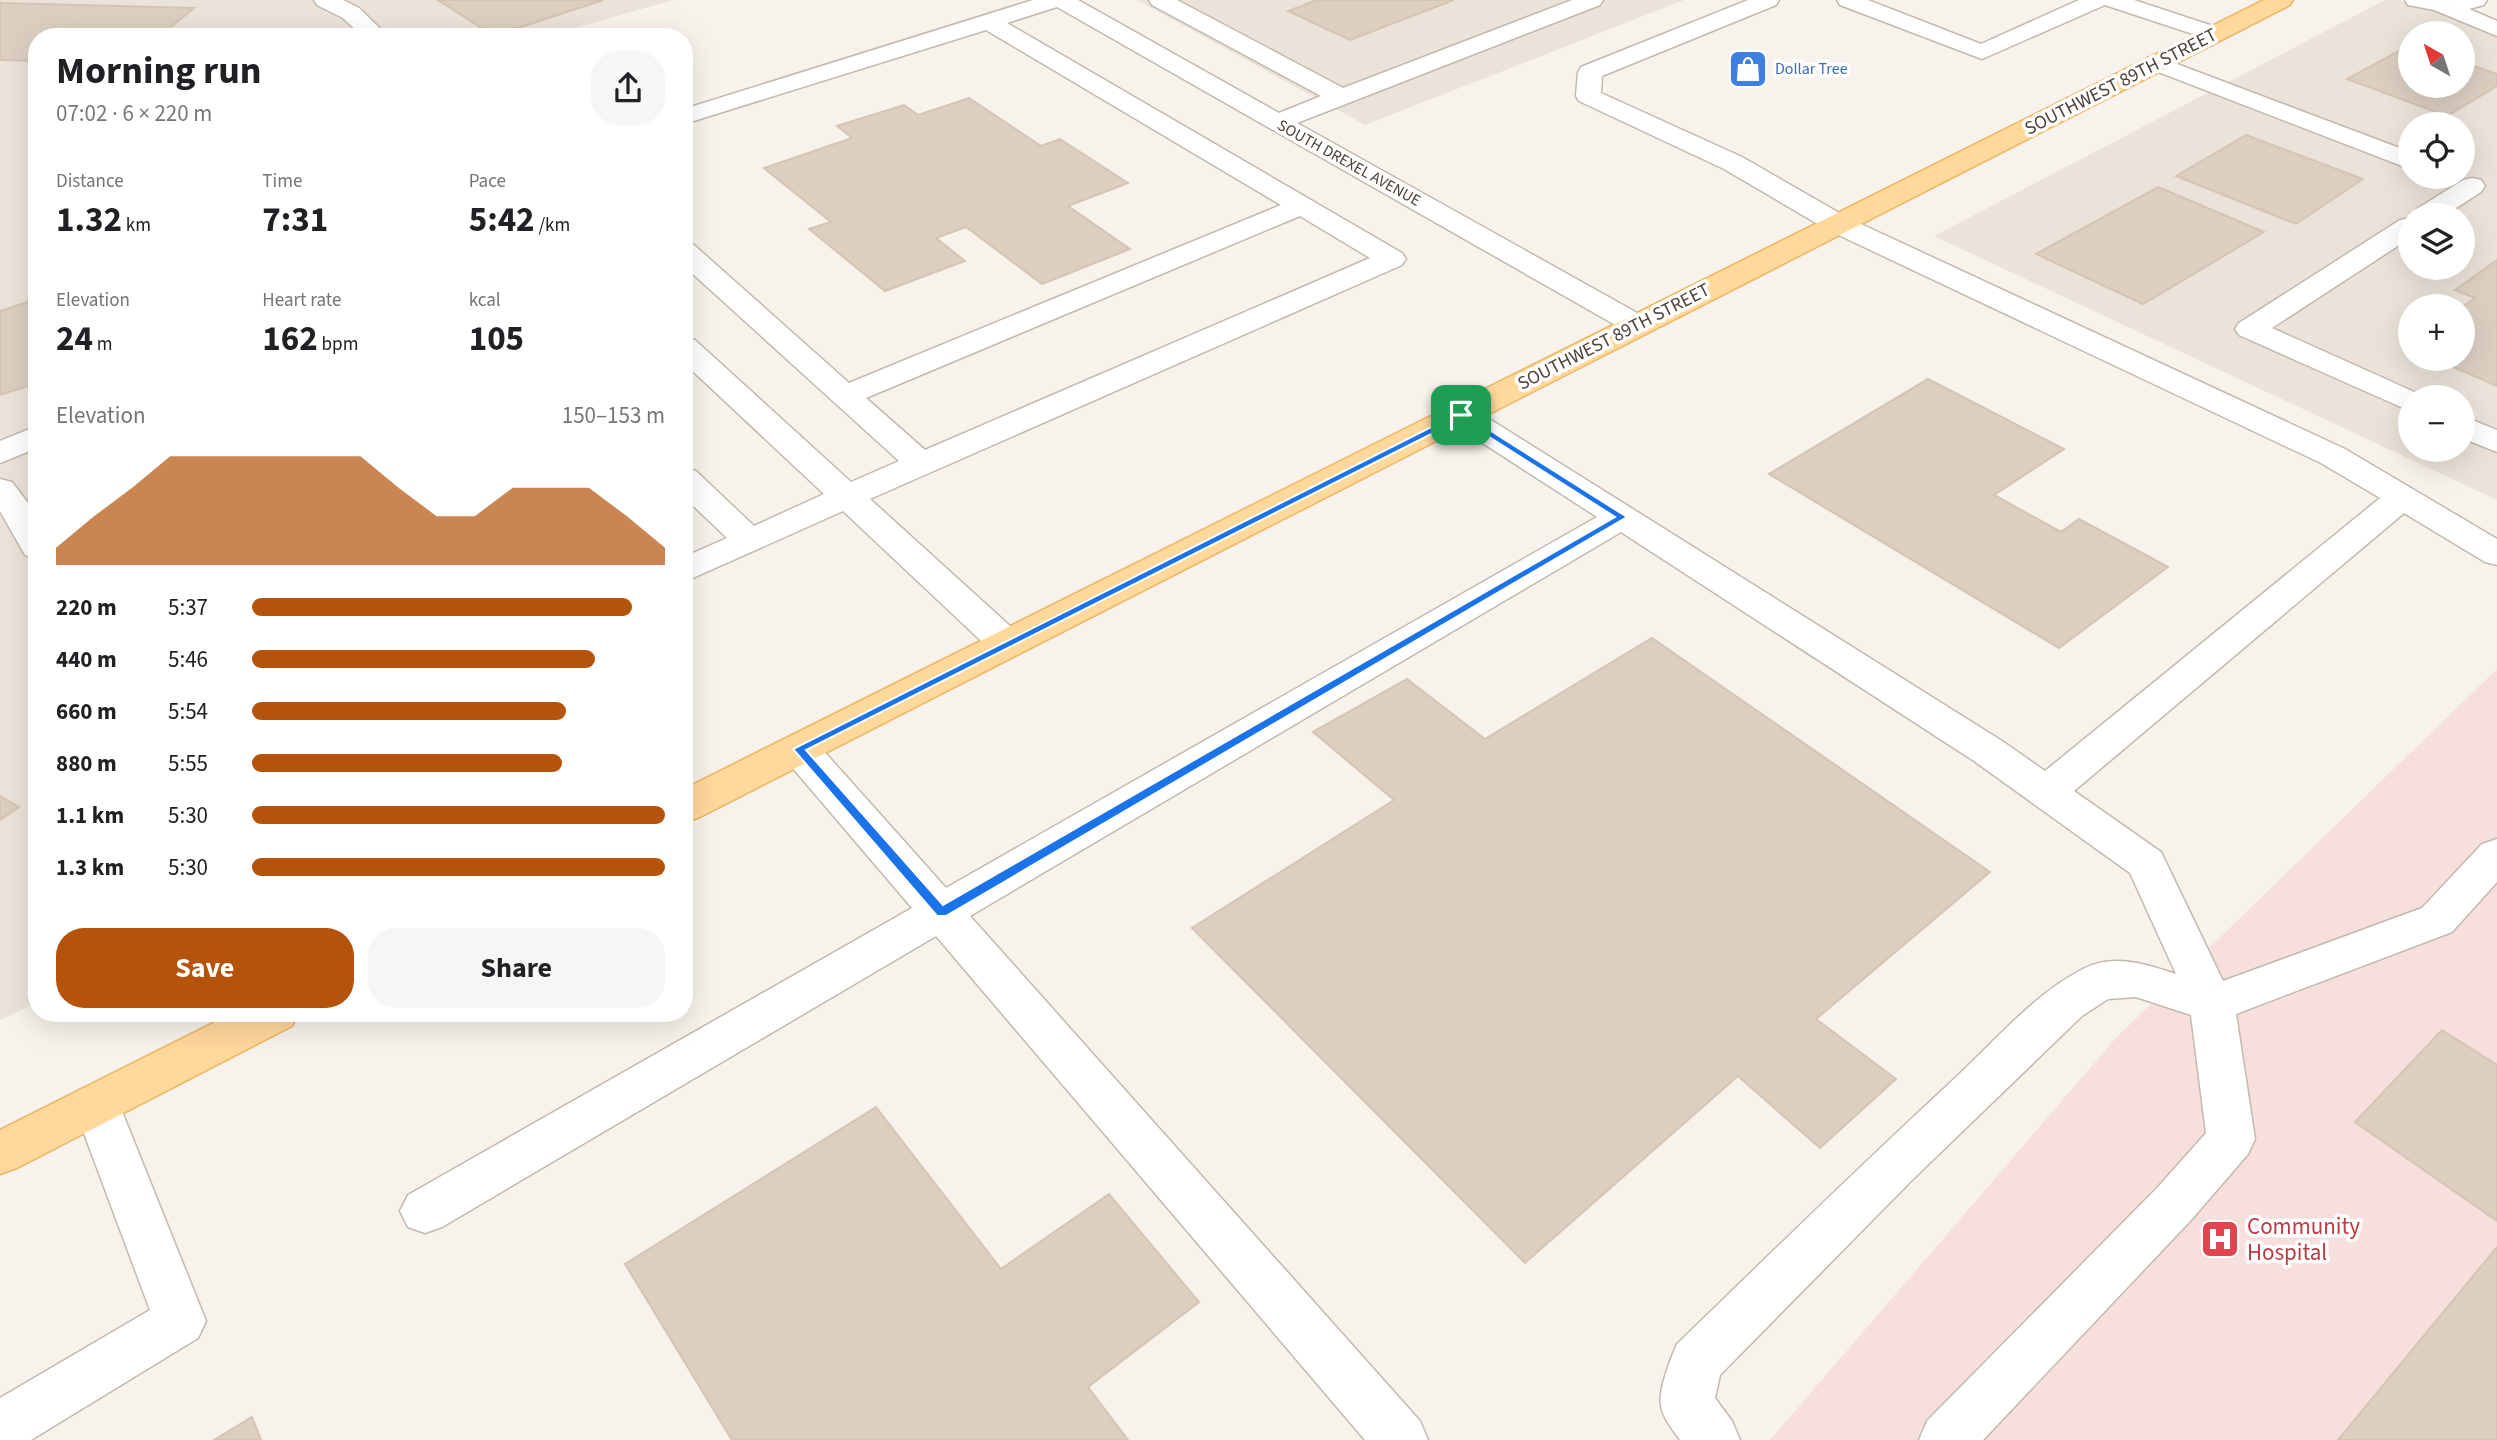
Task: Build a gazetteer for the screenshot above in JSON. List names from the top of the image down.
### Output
{
  "streets": {
    "main road": ["SOUTHWEST 89TH STREET"],
    "street": ["SOUTH DREXEL AVENUE"]
  },
  "crossings": [
    ["SOUTHWEST 89TH STREET", "SOUTH DREXEL AVENUE"]
  ],
  "places": {
    "shop": ["Dollar Tree"],
    "hospital": ["Community Hospital"]
  },
  "north": "top left",
  "page": {
    "map_buttons": ["+", "−"],
    "heading": ["Morning run", "07:02 · 6 × 220 m"],
    "stats": [
      ["Distance", "1.32 km"],
      ["Time", "7:31"],
      ["Pace", "5:42 /km"],
      ["Elevation", "24 m"],
      ["Heart rate", "162 bpm"],
      ["kcal", "105"]
    ],
    "chart": ["Elevation", "150–153 m"],
    "list": [
      {
        "name": "220 m",
        "note": "5:37"
      },
      {
        "name": "440 m",
        "note": "5:46"
      },
      {
        "name": "660 m",
        "note": "5:54"
      },
      {
        "name": "880 m",
        "note": "5:55"
      },
      {
        "name": "1.1 km",
        "note": "5:30"
      },
      {
        "name": "1.3 km",
        "note": "5:30"
      }
    ],
    "buttons": ["Save", "Share"]
  }
}
